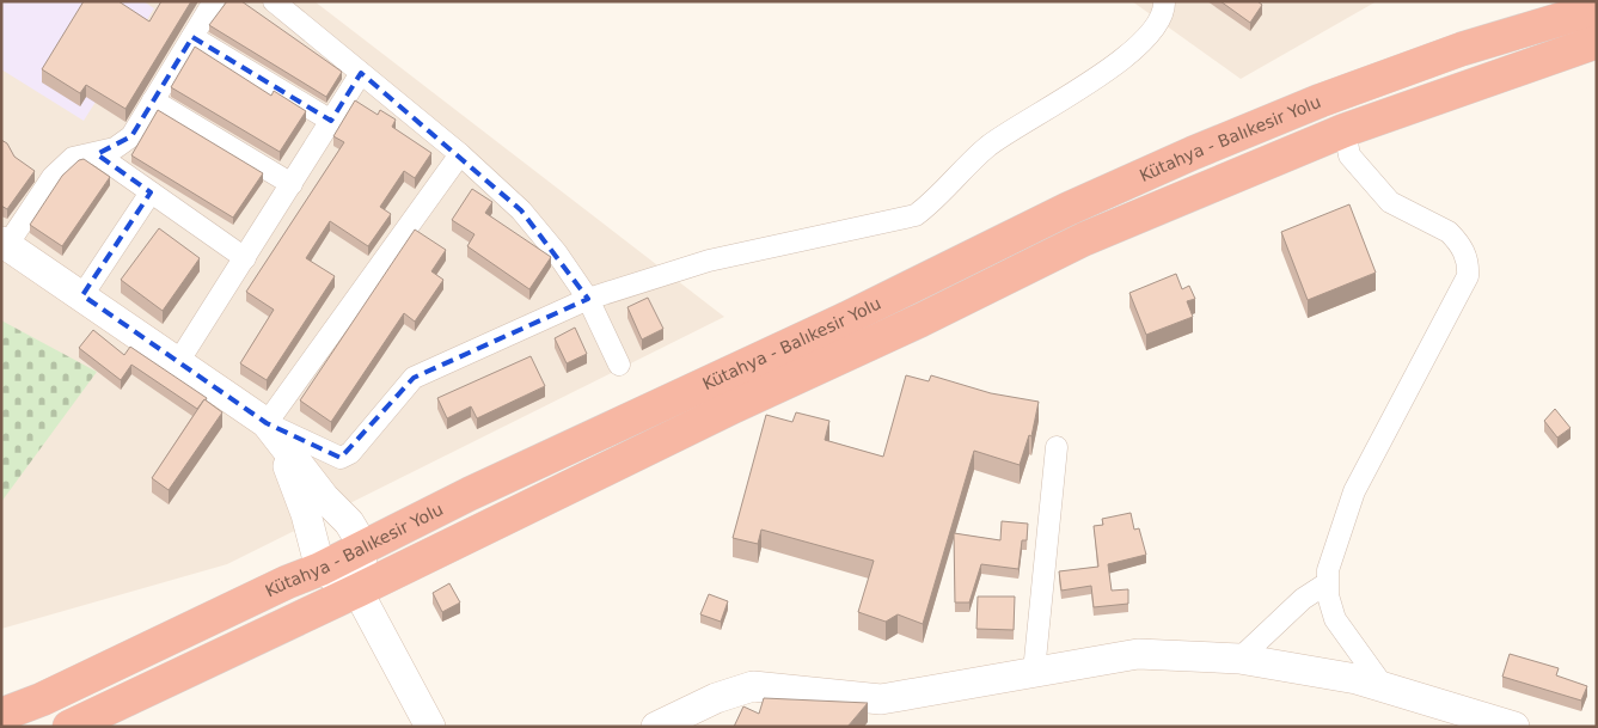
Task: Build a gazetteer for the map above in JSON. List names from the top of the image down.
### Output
{
  "streets": {
    "highway": ["Kütahya - Balıkesir Yolu"]
  }
}
